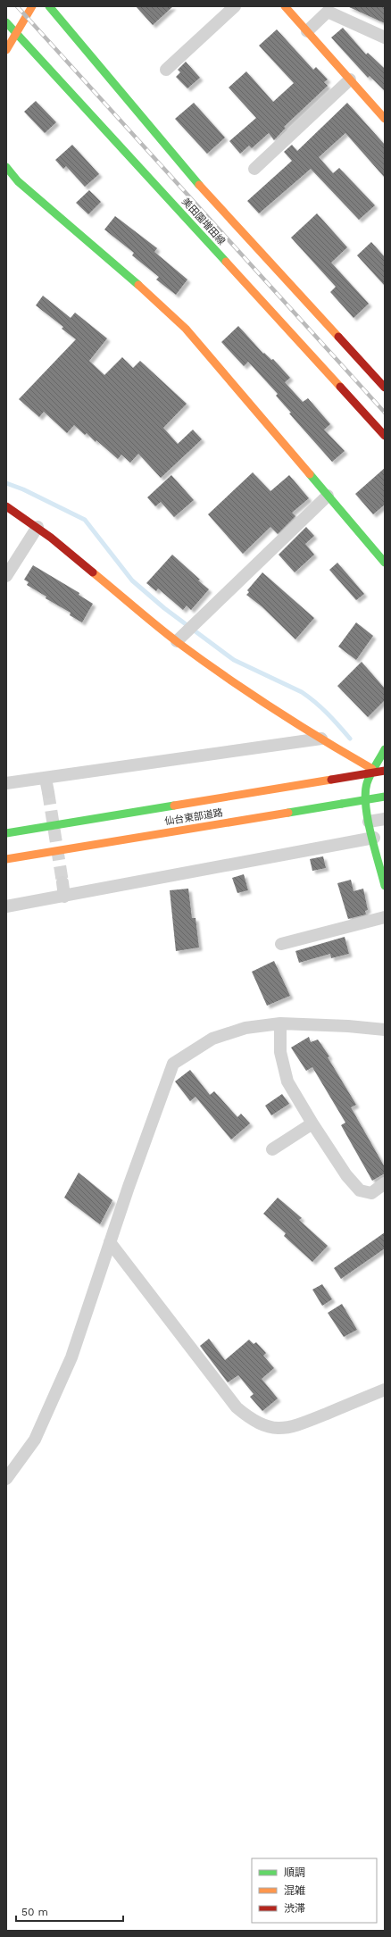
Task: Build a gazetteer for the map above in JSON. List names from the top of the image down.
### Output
{
  "streets": {
    "main road": ["美田園増田線", "仙台東部道路"]
  },
  "legend": ["順調", "混雑", "渋滞"],
  "scale_bar": "50 m"
}
